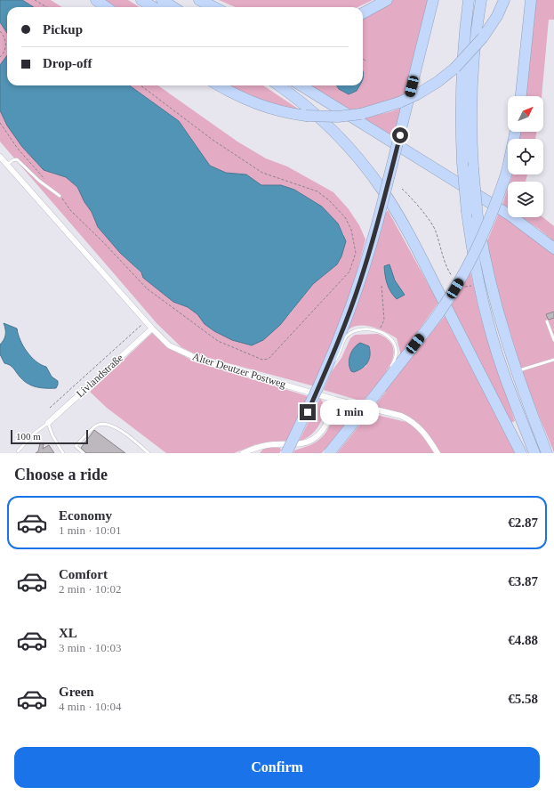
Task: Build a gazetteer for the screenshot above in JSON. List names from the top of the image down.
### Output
{
  "streets": {
    "street": ["Alter Deutzer Postweg", "Livlandstraße"]
  },
  "crossings": [
    ["Alter Deutzer Postweg", "Livlandstraße"]
  ],
  "scale_bar": "100 m",
  "north": "top right",
  "page": {
    "banner": ["Pickup", "Drop-off"],
    "bubble": "1 min",
    "scale": "100 m",
    "heading": "Choose a ride",
    "list": [
      {
        "name": "Economy",
        "note": "1 min · 10:01",
        "value": "€2.87"
      },
      {
        "name": "Comfort",
        "note": "2 min · 10:02",
        "value": "€3.87"
      },
      {
        "name": "XL",
        "note": "3 min · 10:03",
        "value": "€4.88"
      },
      {
        "name": "Green",
        "note": "4 min · 10:04",
        "value": "€5.58"
      }
    ],
    "buttons": "Confirm"
  }
}
